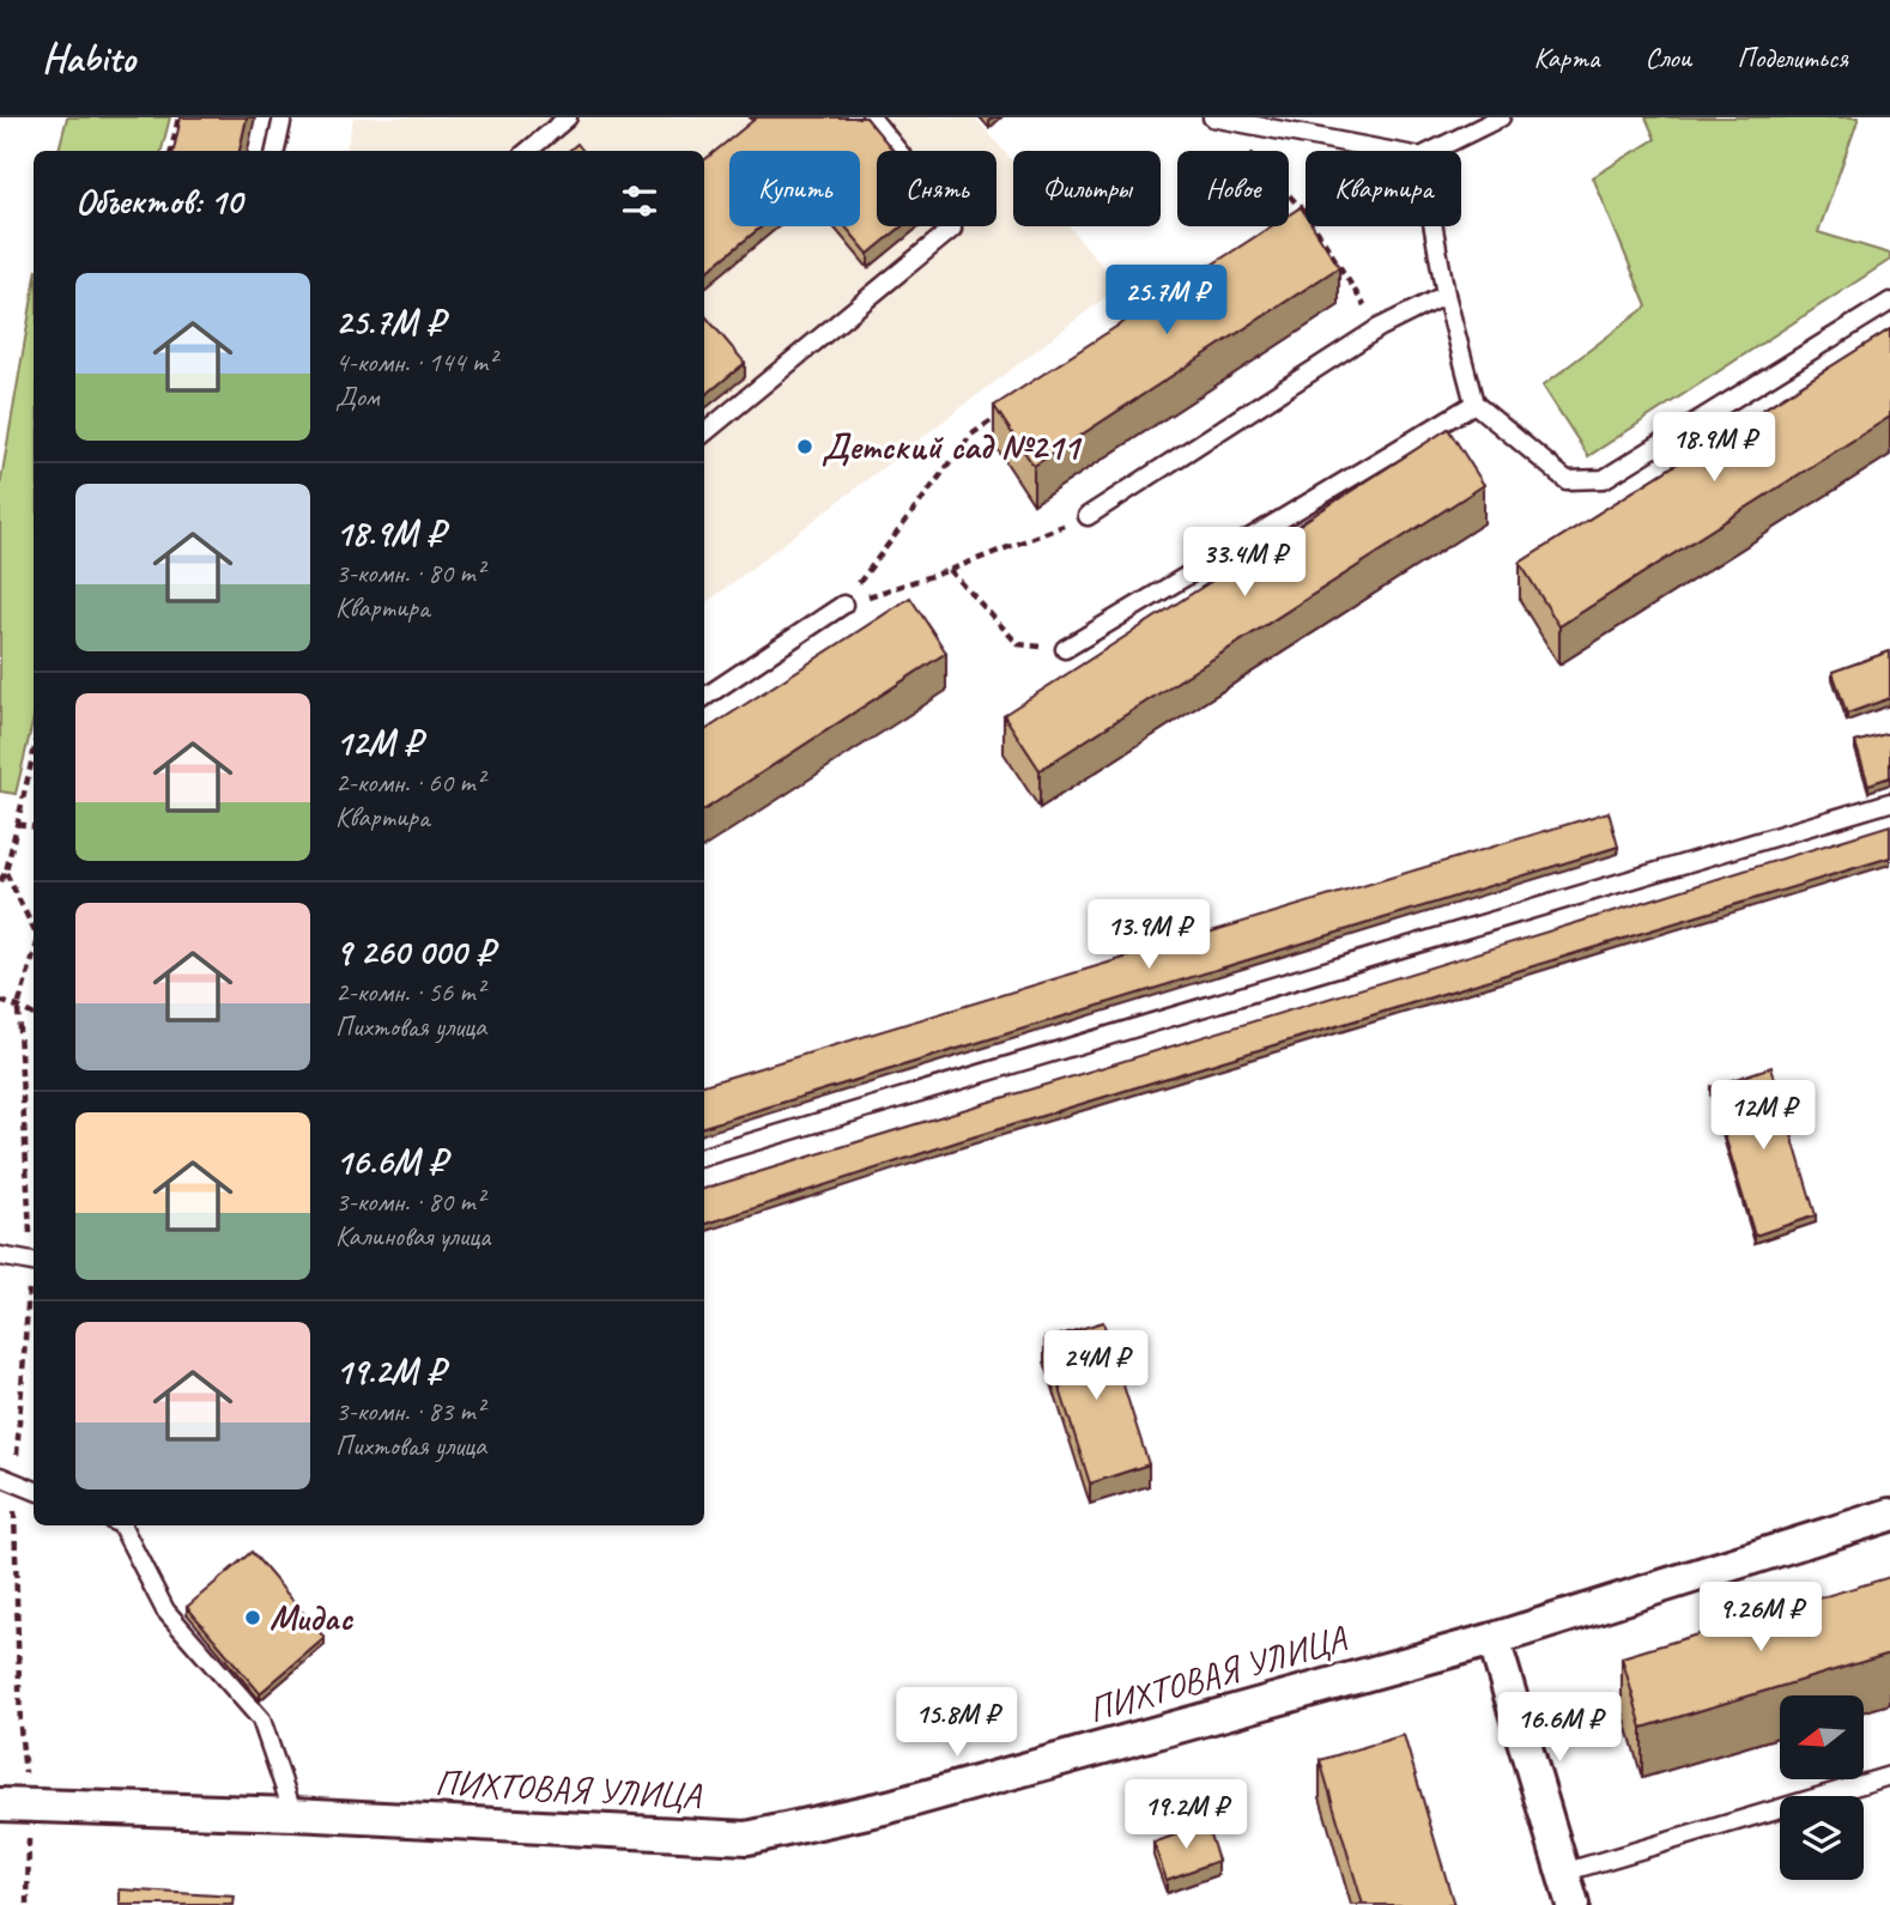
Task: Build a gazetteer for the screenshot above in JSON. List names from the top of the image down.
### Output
{
  "streets": {
    "street": ["ПИХТОВАЯ УЛИЦА"]
  },
  "places": ["Детский сад №211", "Мидас"],
  "north": "left",
  "page": {
    "header": "Habito",
    "nav": ["Карта", "Слои", "Поделиться"],
    "chip": [
      "Купить",
      "Снять",
      "Фильтры",
      "Новое",
      "Квартира"
    ],
    "heading": "Объектов: 10",
    "list": [
      {
        "name": "25.7M ₽",
        "note": "4-комн. · 144 m² · Дом"
      },
      {
        "name": "18.9M ₽",
        "note": "3-комн. · 80 m² · Квартира"
      },
      {
        "name": "12M ₽",
        "note": "2-комн. · 60 m² · Квартира"
      },
      {
        "name": "9 260 000 ₽",
        "note": "2-комн. · 56 m² · Пихтовая улица"
      },
      {
        "name": "16.6M ₽",
        "note": "3-комн. · 80 m² · Калиновая улица"
      },
      {
        "name": "19.2M ₽",
        "note": "3-комн. · 83 m² · Пихтовая улица"
      }
    ],
    "price": [
      "25.7M ₽",
      "18.9M ₽",
      "33.4M ₽",
      "13.9M ₽",
      "12M ₽",
      "24M ₽",
      "9.26M ₽",
      "15.8M ₽",
      "16.6M ₽",
      "19.2M ₽"
    ]
  }
}
